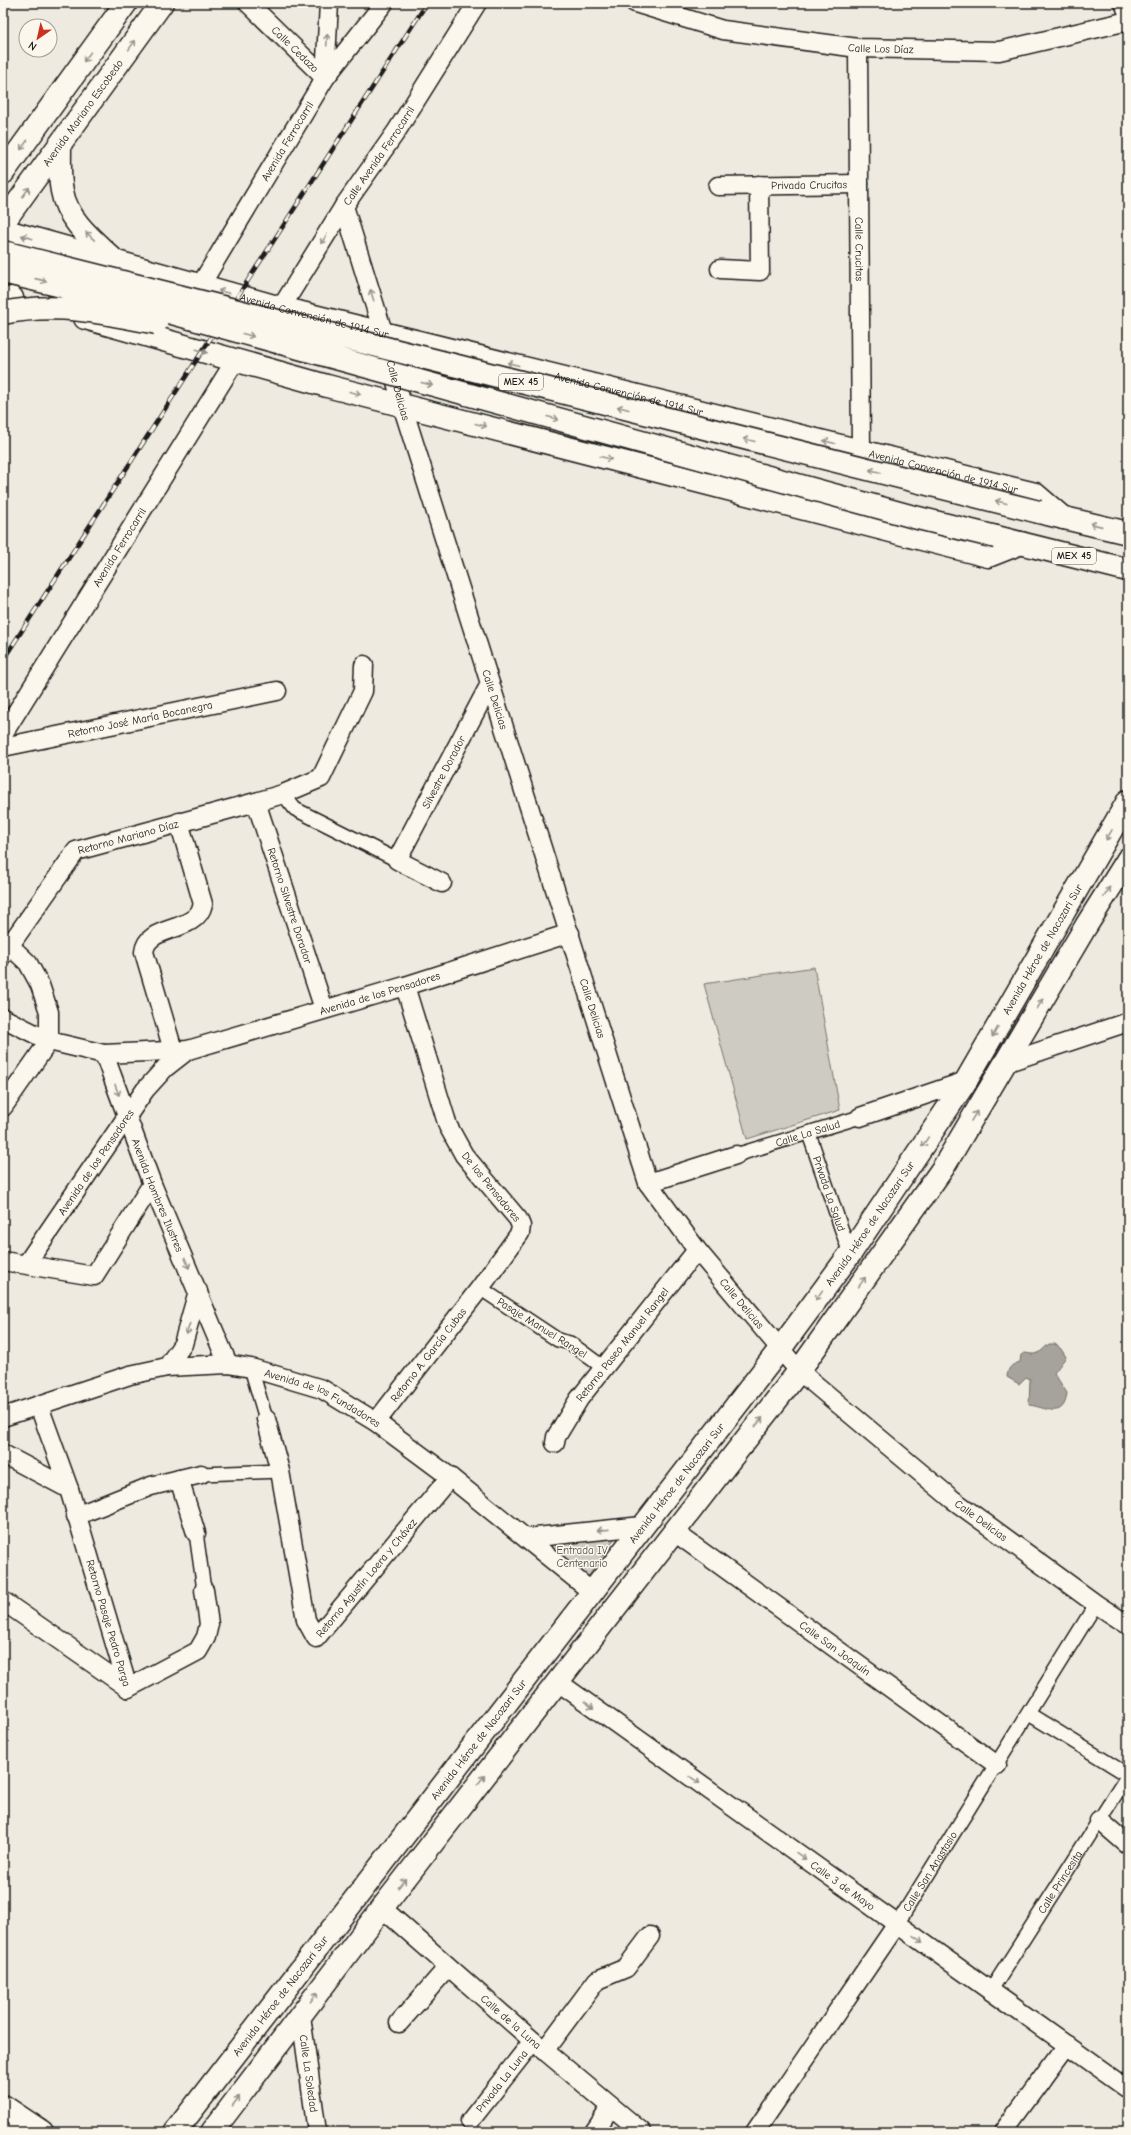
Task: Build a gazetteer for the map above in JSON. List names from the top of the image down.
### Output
{
  "streets": {
    "main road": [
      "Avenida Mariano Escobedo",
      "Avenida Convención de 1914 Sur",
      "MEX 45",
      "Avenida Héroe de Nacozari Sur"
    ],
    "street": [
      "Calle Los Díaz",
      "Calle Cedazo",
      "Avenida Ferrocarril",
      "Calle Avenida Ferrocarril",
      "Privada Crucitas",
      "Calle Crucitas",
      "Calle Delicias",
      "Retorno José María Bocanegra",
      "Silvestre Dorador",
      "Retorno Mariano Díaz",
      "Retorno Silvestre Dorador",
      "Avenida de los Pensadores",
      "Calle La Salud",
      "De los Pensadores",
      "Privada La Salud",
      "Avenida Hombres Ilustres",
      "Pasaje Manuel Rangel",
      "Retorno Paseo Manuel Rangel",
      "Retorno A. García Cubas",
      "Avenida de los Fundadores",
      "Retorno Agustín Loera y Chávez",
      "Retorno Pasaje Pedro Parga",
      "Calle San Joaquín",
      "Calle San Anastasio",
      "Calle Princesita",
      "Calle 3 de Mayo",
      "Calle de la Luna",
      "Calle La Soledad",
      "Privada La Luna"
    ]
  },
  "crossings": [
    ["Calle Los Díaz", "Calle Crucitas"],
    ["Calle Cedazo", "Avenida Ferrocarril"],
    ["Avenida Ferrocarril", "Avenida Convención de 1914 Sur"],
    ["Calle Avenida Ferrocarril", "Avenida Convención de 1914 Sur"],
    ["Calle Avenida Ferrocarril", "Calle Delicias"],
    ["Privada Crucitas", "Calle Crucitas"],
    ["Calle Crucitas", "Avenida Convención de 1914 Sur"],
    ["Avenida Convención de 1914 Sur", "Calle Delicias"],
    ["Calle Delicias", "Silvestre Dorador"],
    ["Calle Delicias", "Avenida Héroe de Nacozari Sur"],
    ["Calle Delicias", "Avenida de los Pensadores"],
    ["Calle Delicias", "Calle La Salud"],
    ["Calle Delicias", "Retorno Paseo Manuel Rangel"],
    ["Calle Delicias", "Calle San Anastasio"],
    ["Retorno Mariano Díaz", "Retorno Silvestre Dorador"],
    ["Retorno Silvestre Dorador", "Avenida de los Pensadores"],
    ["Avenida Héroe de Nacozari Sur", "Calle La Salud"],
    ["Avenida Héroe de Nacozari Sur", "Privada La Salud"],
    ["Avenida Héroe de Nacozari Sur", "Avenida de los Fundadores"],
    ["Avenida de los Pensadores", "De los Pensadores"],
    ["Avenida de los Pensadores", "Avenida Hombres Ilustres"],
    ["Calle La Salud", "Privada La Salud"],
    ["De los Pensadores", "Pasaje Manuel Rangel"],
    ["De los Pensadores", "Retorno A. García Cubas"],
    ["Avenida Hombres Ilustres", "Avenida de los Fundadores"],
    ["Pasaje Manuel Rangel", "Retorno Paseo Manuel Rangel"],
    ["Pasaje Manuel Rangel", "Retorno A. García Cubas"],
    ["Retorno A. García Cubas", "Avenida de los Fundadores"],
    ["Avenida de los Fundadores", "Retorno Agustín Loera y Chávez"],
    ["Avenida de los Fundadores", "Retorno Pasaje Pedro Parga"],
    ["Calle San Joaquín", "Calle San Anastasio"],
    ["Calle San Anastasio", "Calle 3 de Mayo"],
    ["Calle Princesita", "Calle 3 de Mayo"],
    ["Calle de la Luna", "Privada La Luna"]
  ],
  "one_way": ["Avenida Hombres Ilustres", "Calle 3 de Mayo"],
  "parks": ["Entrada IV Centenario"],
  "north": "bottom left"
}
